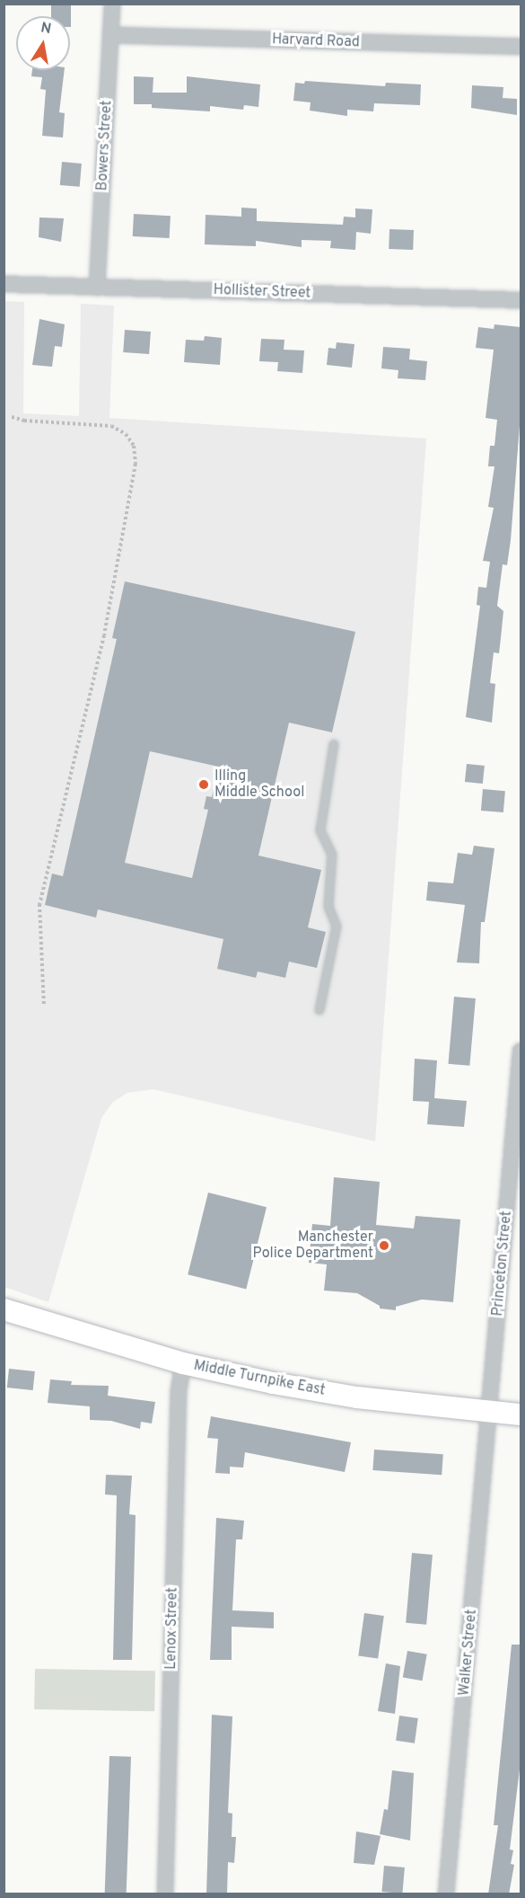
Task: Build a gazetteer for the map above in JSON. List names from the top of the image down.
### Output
{
  "streets": {
    "main road": ["Middle Turnpike East"],
    "street": [
      "Harvard Road",
      "Bowers Street",
      "Hollister Street",
      "Princeton Street",
      "Lenox Street",
      "Walker Street"
    ]
  },
  "crossings": [
    ["Harvard Road", "Bowers Street"],
    ["Bowers Street", "Hollister Street"],
    ["Princeton Street", "Middle Turnpike East"],
    ["Princeton Street", "Walker Street"],
    ["Middle Turnpike East", "Lenox Street"],
    ["Middle Turnpike East", "Walker Street"]
  ],
  "places": ["Illing Middle School", "Manchester Police Department"],
  "north": "top"
}
